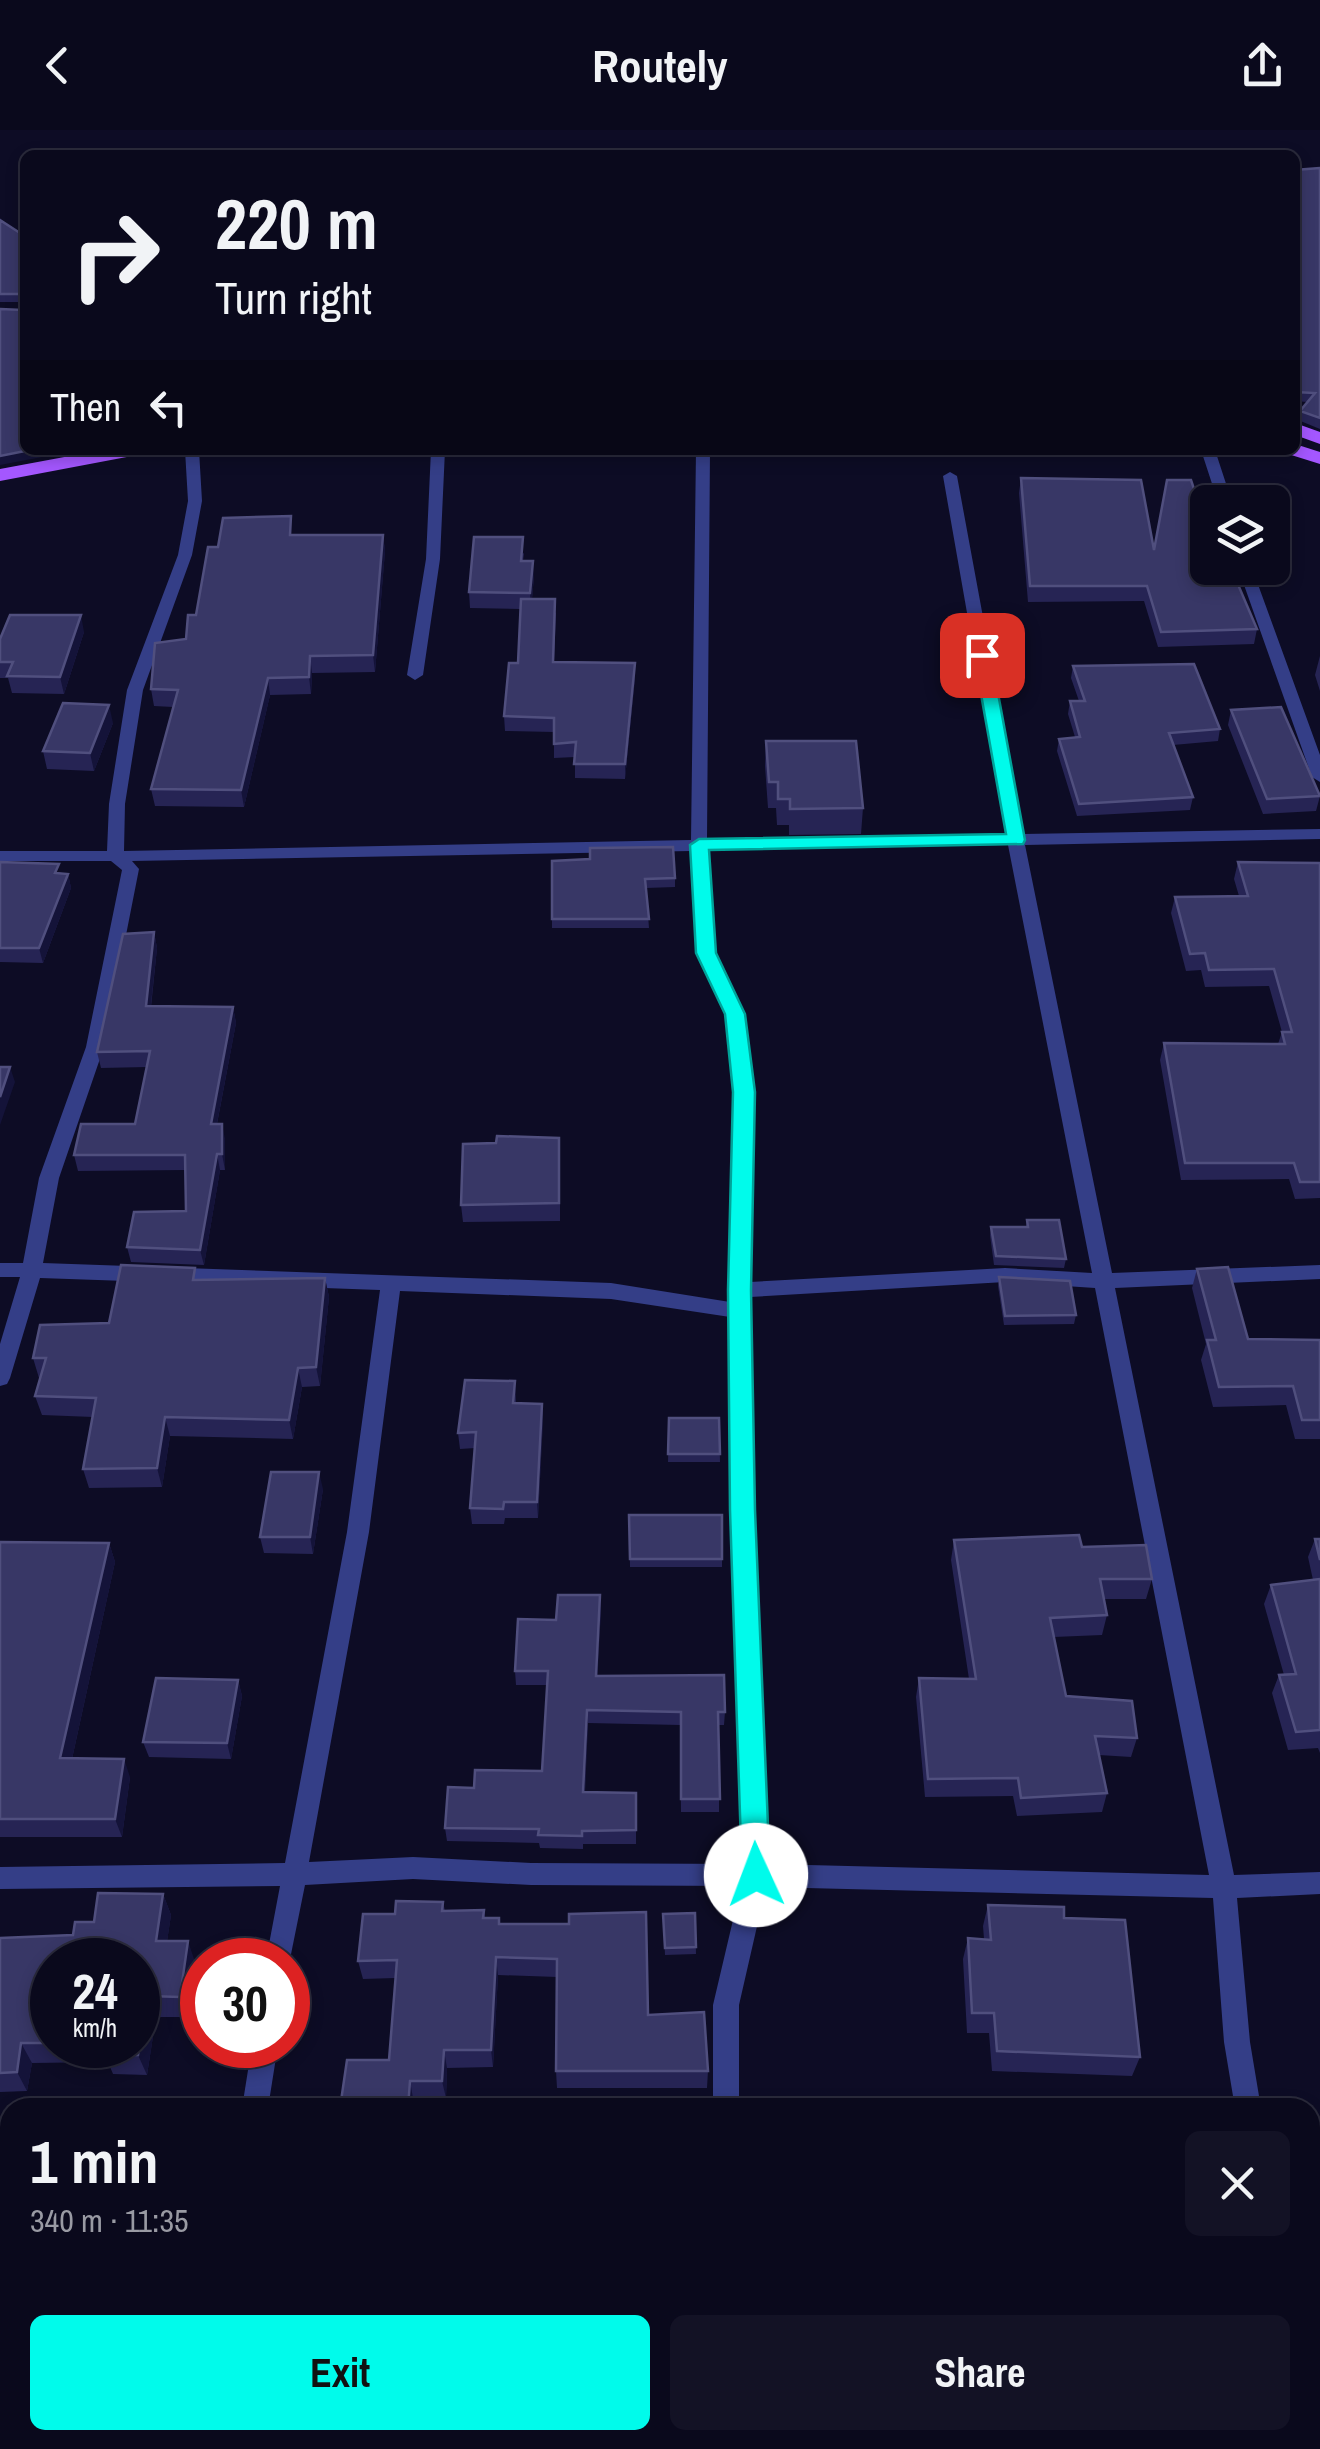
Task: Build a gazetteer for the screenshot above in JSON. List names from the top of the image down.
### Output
{
  "page": {
    "header": "Routely",
    "turn": ["220 m", "Turn right"],
    "then": "Then",
    "speed": "24 km/h",
    "limit": "30",
    "heading": ["1 min", "340 m · 11:35"],
    "buttons": ["Exit", "Share"]
  }
}
